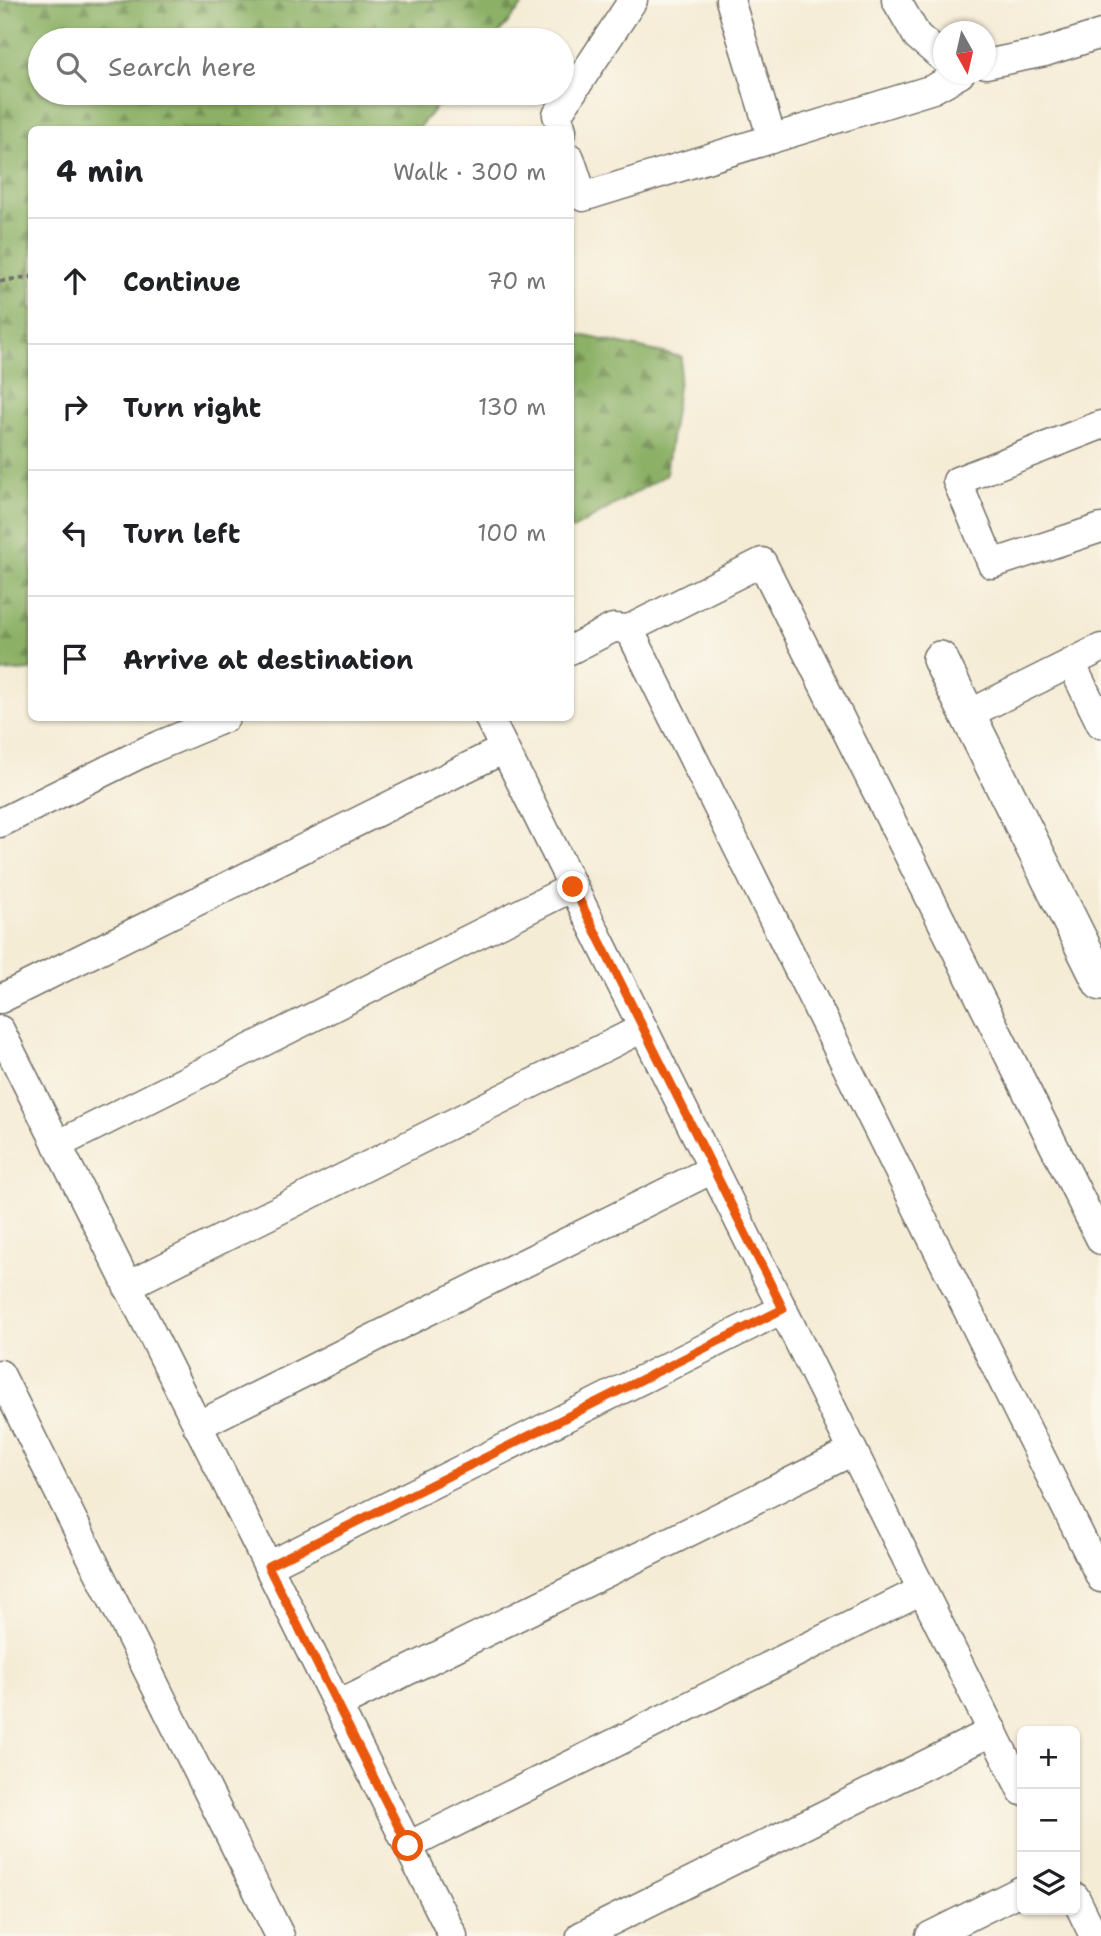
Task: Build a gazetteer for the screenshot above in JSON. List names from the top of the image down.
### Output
{
  "north": "bottom",
  "page": {
    "search": "Search here",
    "heading": ["4 min", "Walk · 300 m"],
    "list": [
      ["Continue", "70 m"],
      ["Turn right", "130 m"],
      ["Turn left", "100 m"],
      "Arrive at destination"
    ],
    "map_buttons": ["+", "−"]
  }
}
